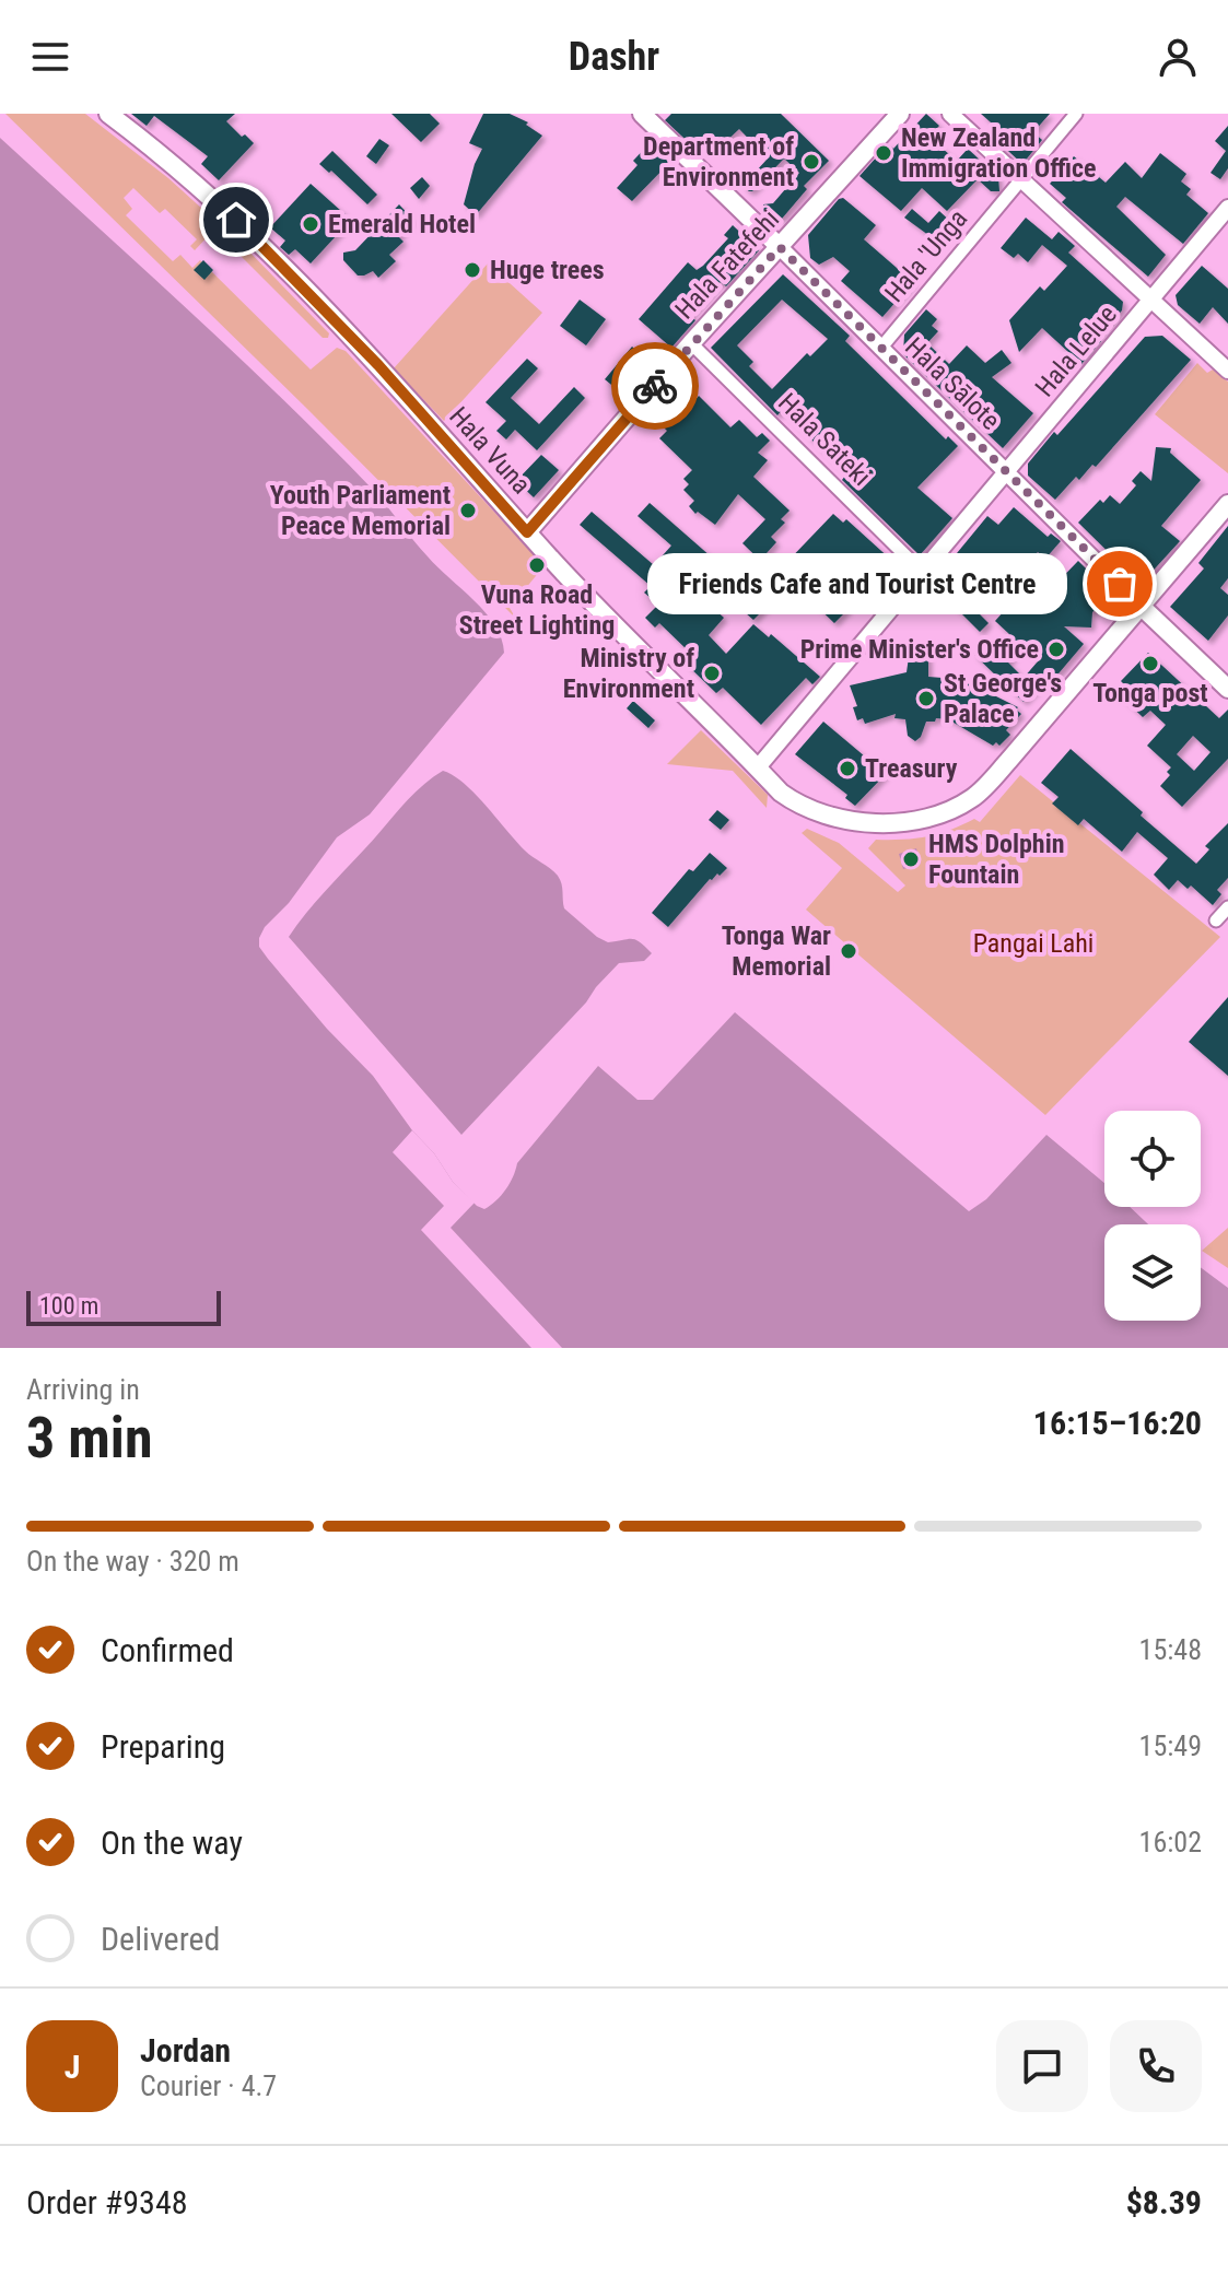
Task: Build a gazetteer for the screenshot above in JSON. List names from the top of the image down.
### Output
{
  "streets": {
    "main road": ["Hala Fatefehi", "Hala Sālote", "Hala Vuna"],
    "street": ["Hala 'Unga", "Hala Lelue", "Hala Sateki"]
  },
  "crossings": [
    ["Hala 'Unga", "Hala Sālote"],
    ["Hala Fatefehi", "Hala Sālote"],
    ["Hala Fatefehi", "Hala Sateki"],
    ["Hala Fatefehi", "Hala Vuna"],
    ["Hala Lelue", "Hala Sālote"],
    ["Hala Lelue", "Hala Sateki"],
    ["Hala Lelue", "Hala Vuna"],
    ["Hala Sālote", "Hala Vuna"]
  ],
  "parks": ["Pangai Lahi"],
  "places": [
    "New Zealand Immigration Office",
    "Department of Environment",
    "Emerald Hotel",
    "Huge trees",
    "Youth Parliament Peace Memorial",
    "Vuna Road Street Lighting",
    "Friends Cafe and Tourist Centre",
    "Prime Minister's Office",
    "Tonga post",
    "Ministry of Environment",
    "St George's Palace",
    "Treasury",
    "HMS Dolphin Fountain",
    "Tonga War Memorial"
  ],
  "scale_bar": "100 m",
  "page": {
    "header": "Dashr",
    "bubble": "Friends Cafe and Tourist Centre",
    "scale": "100 m",
    "heading": ["3 min", "Arriving in", "16:15–16:20"],
    "panel": [
      "Jordan",
      "Courier · 4.7",
      "Order #9348",
      "$8.39"
    ],
    "bar": "On the way · 320 m",
    "list": [
      ["Confirmed", "15:48"],
      ["Preparing", "15:49"],
      ["On the way", "16:02"],
      "Delivered"
    ],
    "round": "J"
  }
}
